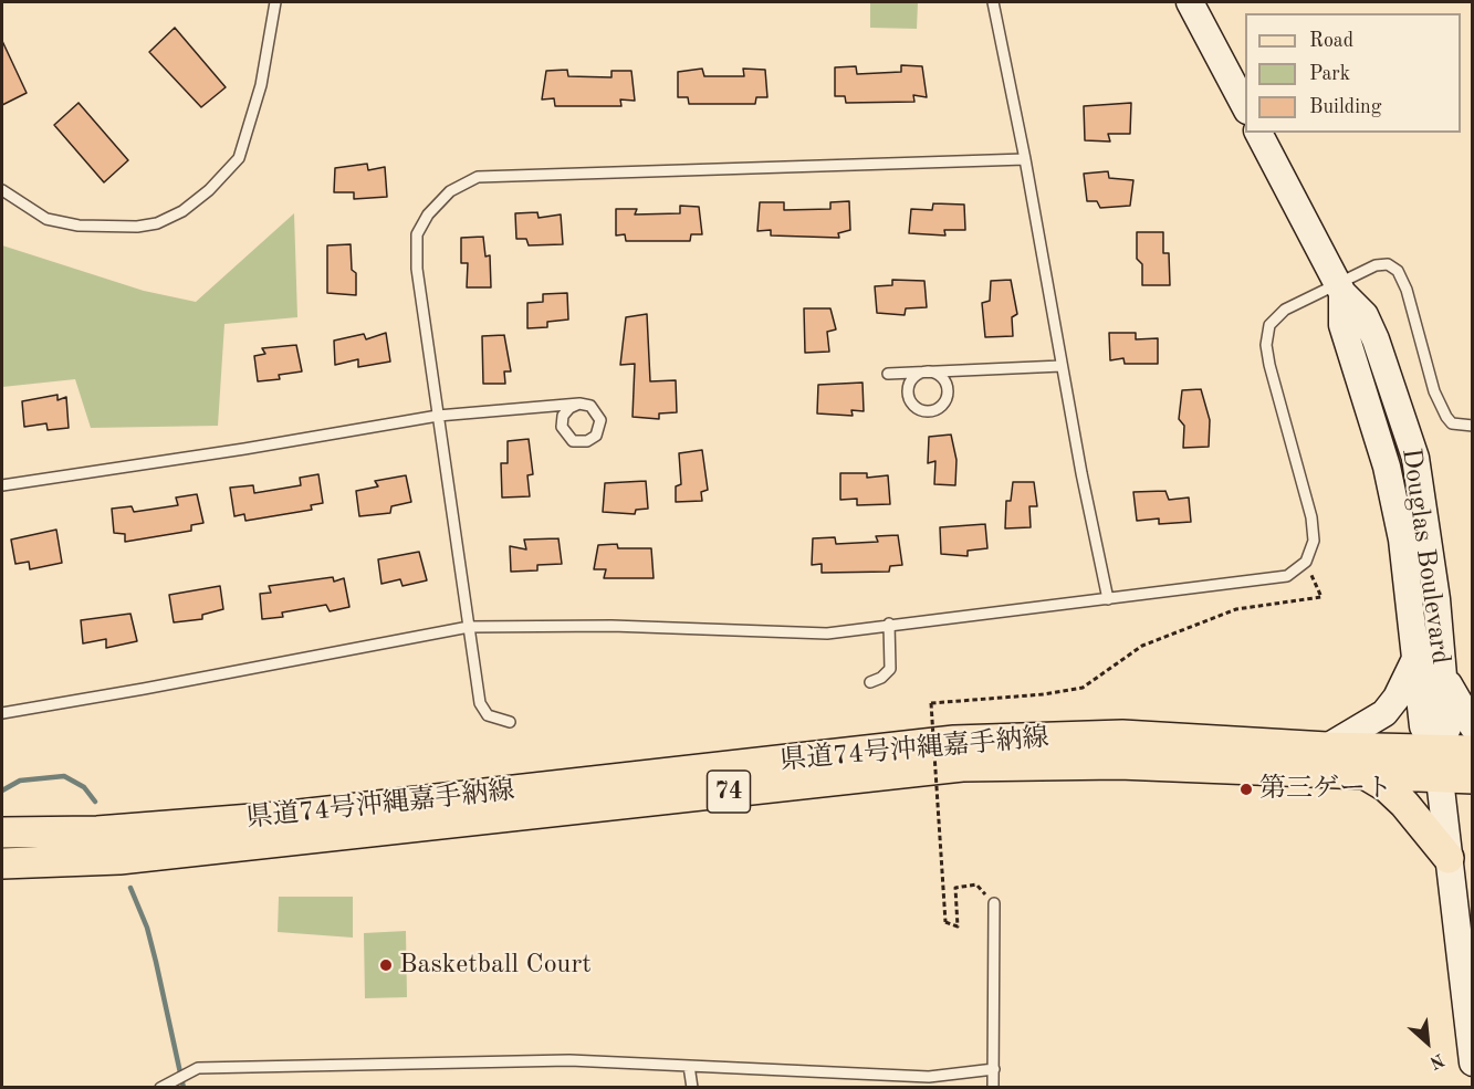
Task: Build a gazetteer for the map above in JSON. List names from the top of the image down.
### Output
{
  "streets": {
    "main road": ["県道74号沖縄嘉手納線", "74"],
    "street": ["Douglas Boulevard"]
  },
  "crossings": [
    ["Douglas Boulevard", "県道74号沖縄嘉手納線"],
    ["Douglas Boulevard", "74"],
    ["県道74号沖縄嘉手納線", "74"]
  ],
  "places": ["第三ゲート", "Basketball Court"],
  "legend": ["Road", "Park", "Building"],
  "north": "bottom right"
}
